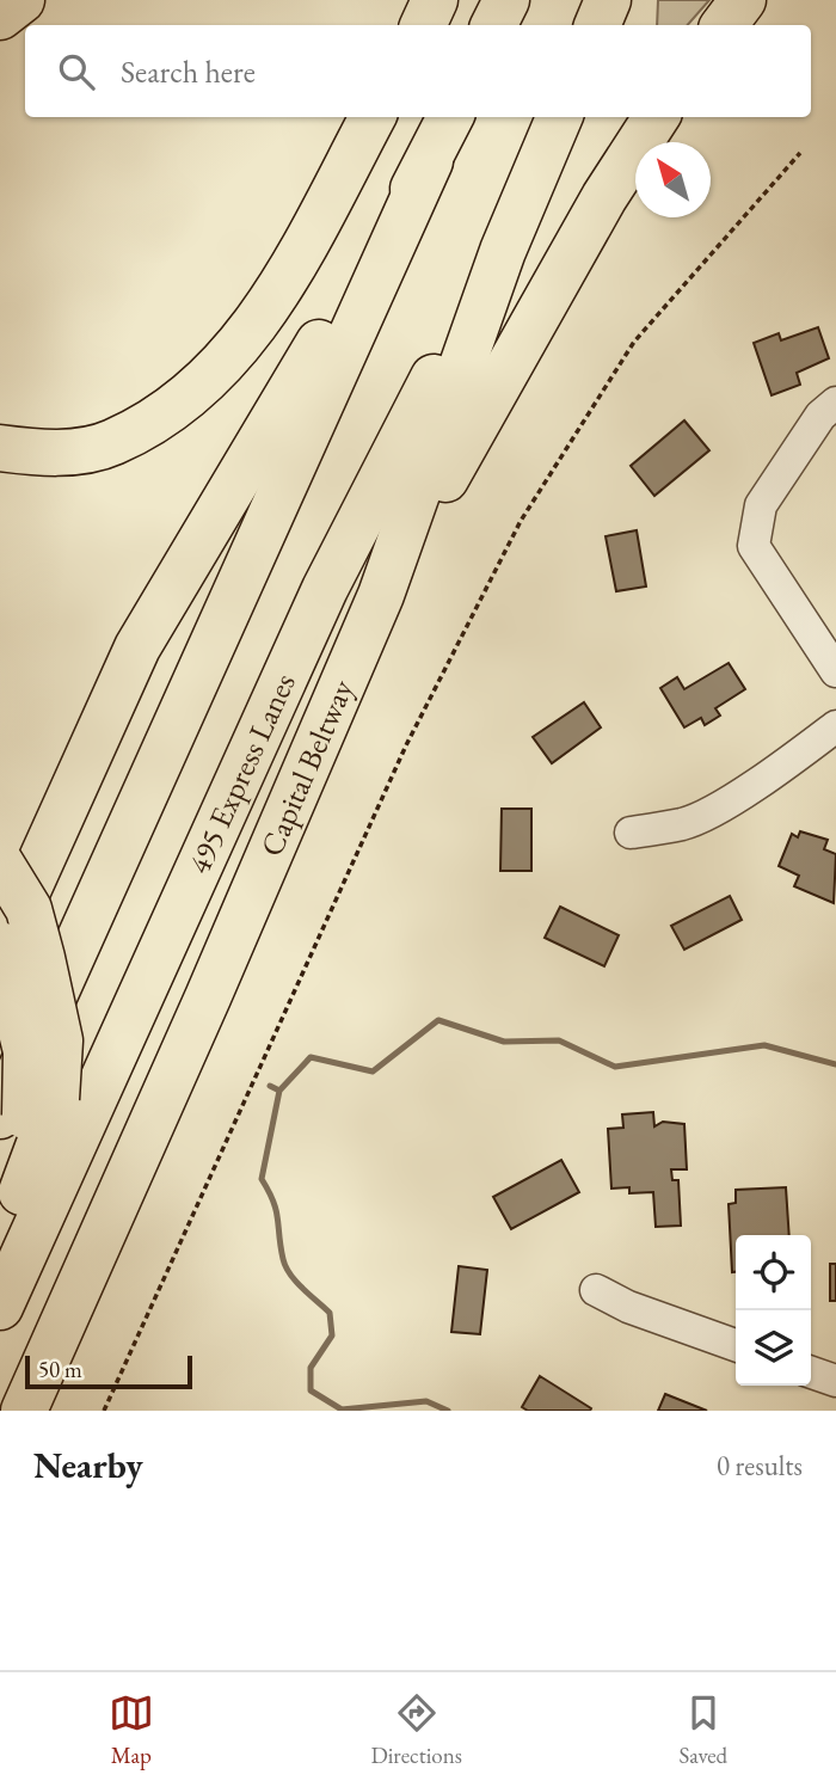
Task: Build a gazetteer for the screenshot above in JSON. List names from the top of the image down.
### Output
{
  "streets": {
    "highway": ["Capital Beltway", "495 Express Lanes"]
  },
  "crossings": [
    ["Capital Beltway", "495 Express Lanes"]
  ],
  "scale_bar": "50 m",
  "north": "top left",
  "page": {
    "search": "Search here",
    "scale": "50 m",
    "heading": ["Nearby", "0 results"],
    "nav": ["Map", "Directions", "Saved"]
  }
}
